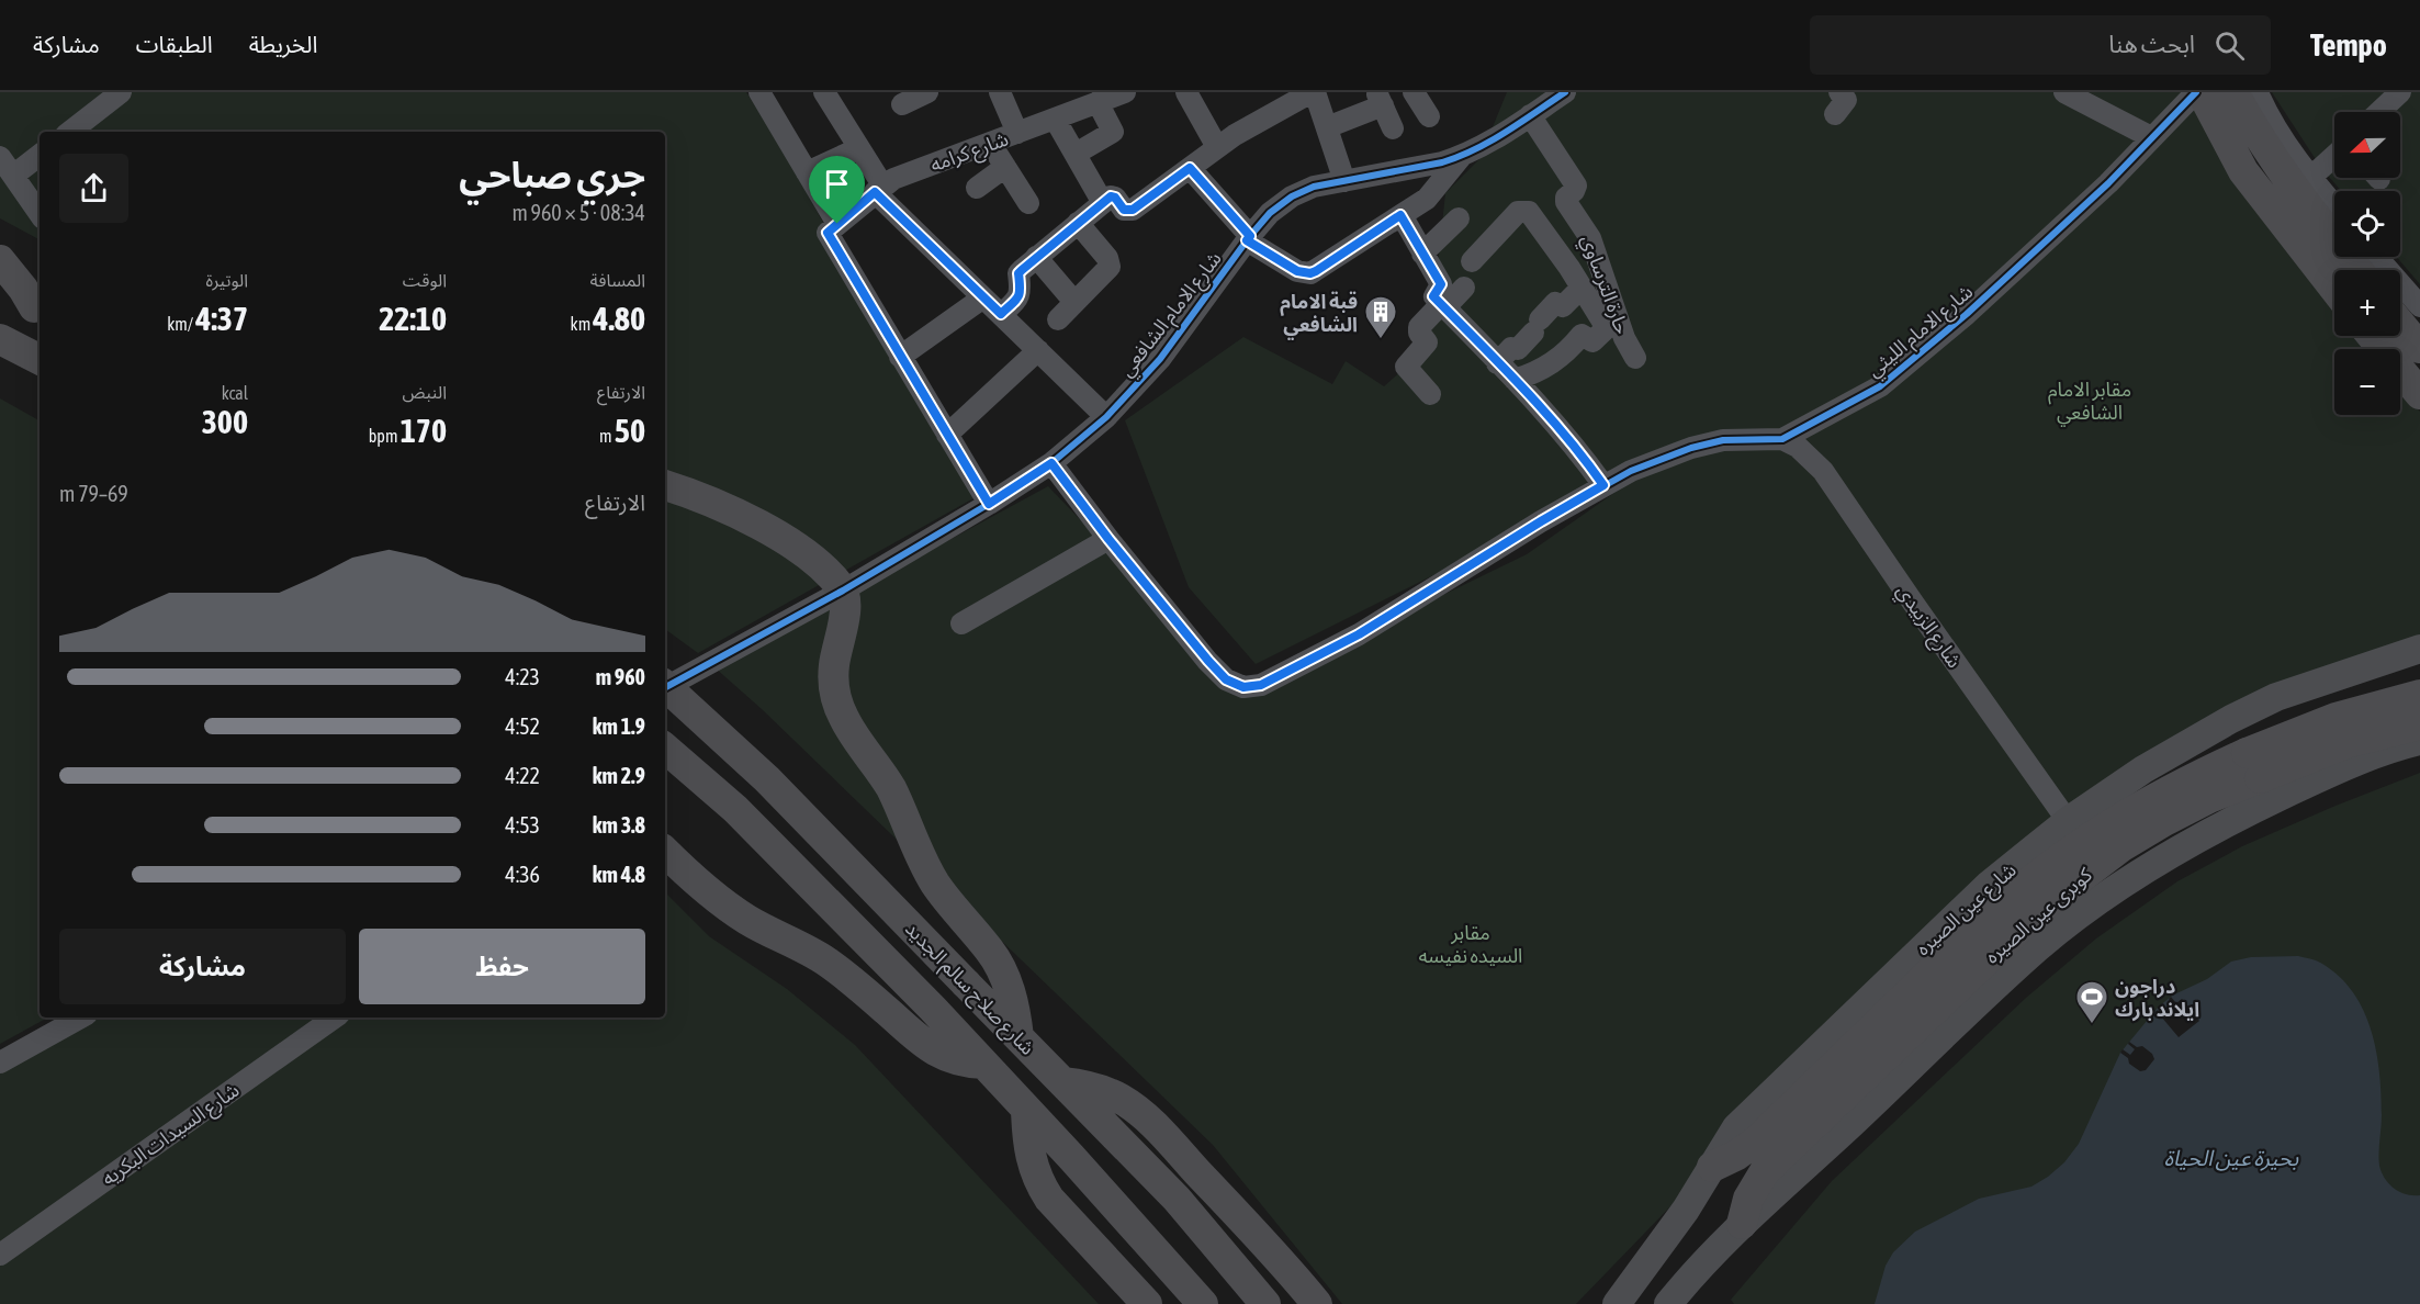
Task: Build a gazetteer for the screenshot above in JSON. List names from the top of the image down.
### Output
{
  "streets": {
    "highway": ["كوبرى عين الصيره", "شارع صلاح سالم الجديد"],
    "main road": ["شارع عين الصيره"],
    "street": [
      "شارع كرامه",
      "حارة الترساوي",
      "شارع الامام الشافعي",
      "شارع الامام الليثي",
      "شارع الزبيدي",
      "شارع السيدات البكريه"
    ]
  },
  "crossings": [
    ["حارة الترساوي", "شارع الامام الشافعي"],
    ["شارع الامام الشافعي", "شارع الامام الليثي"],
    ["شارع الامام الليثي", "شارع الزبيدي"],
    ["شارع الزبيدي", "شارع عين الصيره"],
    ["شارع عين الصيره", "كوبرى عين الصيره"]
  ],
  "water": ["بحيرة عين الحياة"],
  "parks": ["مقابر الامام الشافعي", "مقابر السيده نفيسه"],
  "places": {
    "building": ["قبة الامام الشافعي"],
    "sports": ["دراجون ايلاند بارك"]
  },
  "north": "left",
  "page": {
    "header": "Tempo",
    "search": "ابحث هنا",
    "nav": ["الخريطة", "الطبقات", "مشاركة"],
    "map_buttons": ["+", "−"],
    "heading": ["جري صباحي", "08:34 · 5 × 960 m"],
    "stats": [
      ["المسافة", "4.80 km"],
      ["الوقت", "22:10"],
      ["الوتيرة", "4:37 /km"],
      ["الارتفاع", "50 m"],
      ["النبض", "170 bpm"],
      ["kcal", "300"]
    ],
    "chart": ["الارتفاع", "69–79 m"],
    "list": [
      {
        "name": "960 m",
        "note": "4:23"
      },
      {
        "name": "1.9 km",
        "note": "4:52"
      },
      {
        "name": "2.9 km",
        "note": "4:22"
      },
      {
        "name": "3.8 km",
        "note": "4:53"
      },
      {
        "name": "4.8 km",
        "note": "4:36"
      }
    ],
    "buttons": ["حفظ", "مشاركة"]
  }
}
